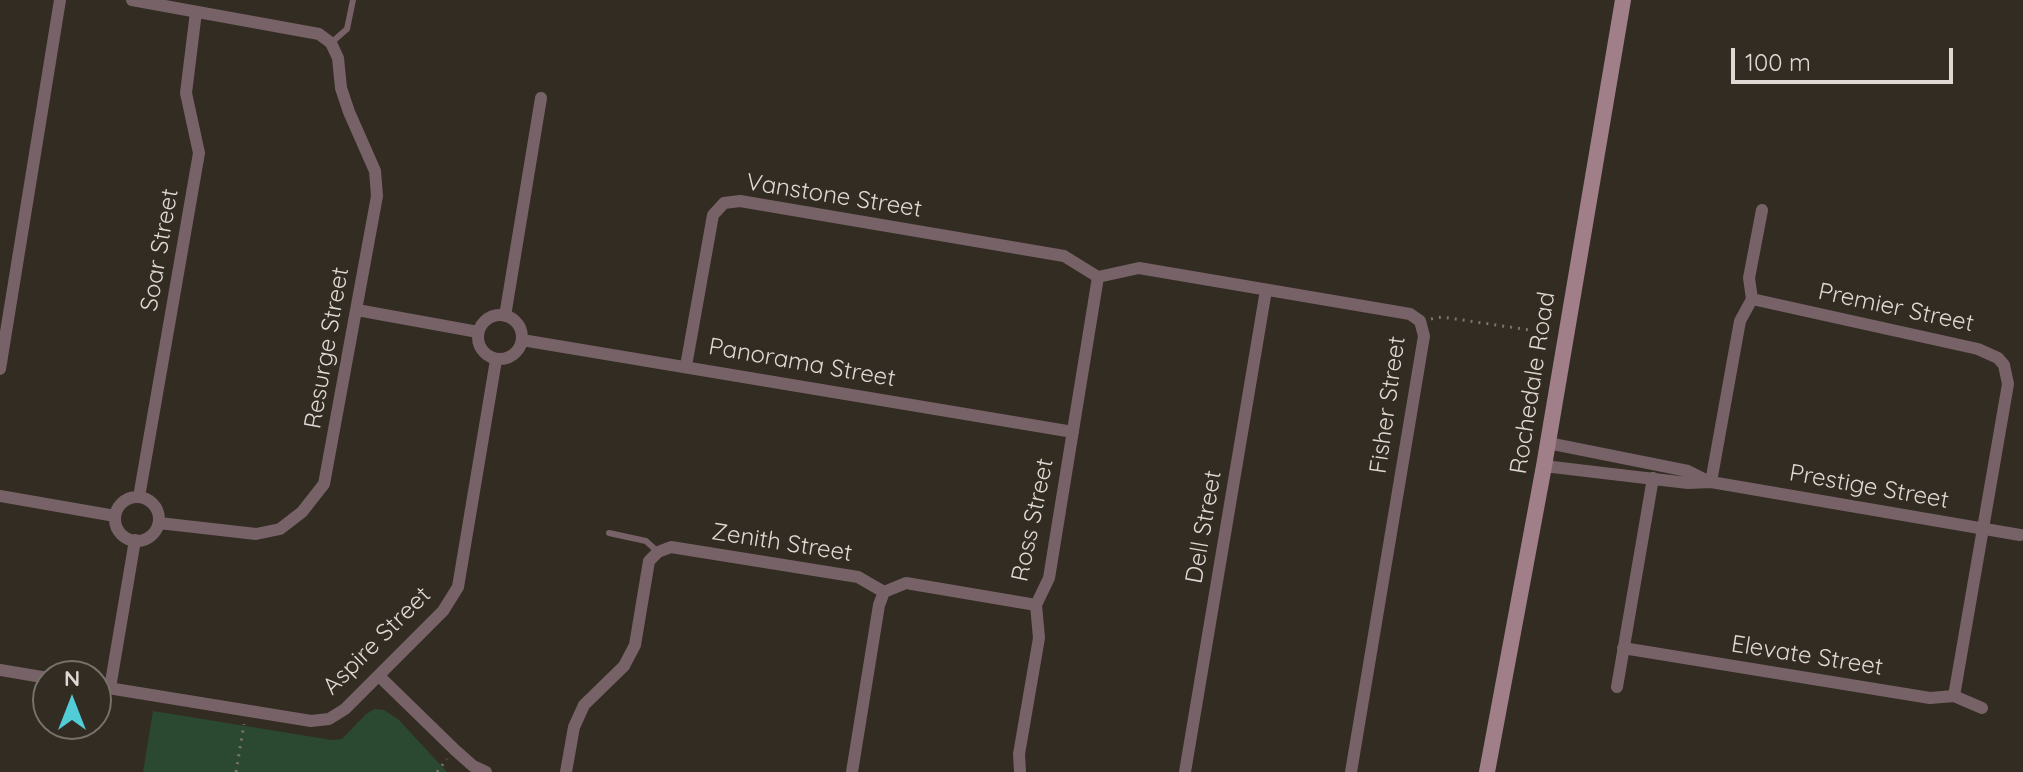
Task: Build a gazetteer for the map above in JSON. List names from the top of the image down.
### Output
{
  "streets": {
    "main road": ["Rochedale Road"],
    "street": [
      "Vanstone Street",
      "Soar Street",
      "Premier Street",
      "Resurge Street",
      "Panorama Street",
      "Fisher Street",
      "Prestige Street",
      "Ross Street",
      "Dell Street",
      "Zenith Street",
      "Aspire Street",
      "Elevate Street"
    ]
  },
  "crossings": [
    ["Vanstone Street", "Panorama Street"],
    ["Vanstone Street", "Fisher Street"],
    ["Vanstone Street", "Ross Street"],
    ["Soar Street", "Resurge Street"],
    ["Premier Street", "Prestige Street"],
    ["Panorama Street", "Ross Street"],
    ["Panorama Street", "Aspire Street"],
    ["Rochedale Road", "Prestige Street"],
    ["Fisher Street", "Ross Street"],
    ["Fisher Street", "Dell Street"]
  ],
  "scale_bar": "100 m",
  "north": "top"
}
